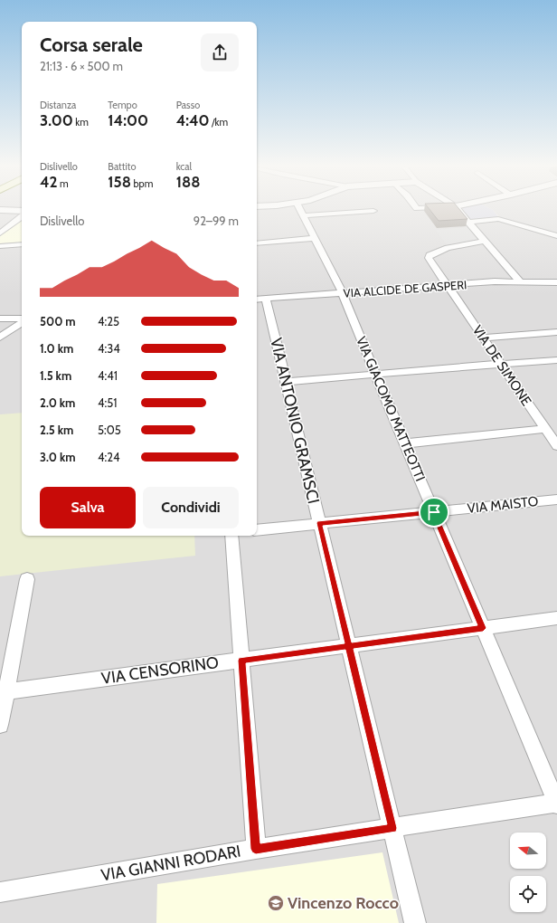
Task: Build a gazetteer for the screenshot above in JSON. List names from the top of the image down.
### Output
{
  "streets": {
    "street": [
      "VIA ALCIDE DE GASPERI",
      "VIA DE SIMONE",
      "VIA GIACOMO MATTEOTTI",
      "VIA ANTONIO GRAMSCI",
      "VIA MAISTO",
      "VIA CENSORINO",
      "VIA GIANNI RODARI"
    ]
  },
  "crossings": [
    ["VIA ALCIDE DE GASPERI", "VIA DE SIMONE"],
    ["VIA ALCIDE DE GASPERI", "VIA GIACOMO MATTEOTTI"],
    ["VIA ALCIDE DE GASPERI", "VIA ANTONIO GRAMSCI"],
    ["VIA GIACOMO MATTEOTTI", "VIA MAISTO"],
    ["VIA GIACOMO MATTEOTTI", "VIA CENSORINO"],
    ["VIA GIACOMO MATTEOTTI", "VIA GIANNI RODARI"],
    ["VIA ANTONIO GRAMSCI", "VIA MAISTO"],
    ["VIA ANTONIO GRAMSCI", "VIA CENSORINO"],
    ["VIA ANTONIO GRAMSCI", "VIA GIANNI RODARI"]
  ],
  "places": {
    "school or university": ["Vincenzo Rocco"]
  },
  "north": "left",
  "page": {
    "heading": ["Corsa serale", "21:13 · 6 × 500 m"],
    "stats": [
      ["Distanza", "3.00 km"],
      ["Tempo", "14:00"],
      ["Passo", "4:40 /km"],
      ["Dislivello", "42 m"],
      ["Battito", "158 bpm"],
      ["kcal", "188"]
    ],
    "chart": ["Dislivello", "92–99 m"],
    "list": [
      {
        "name": "500 m",
        "note": "4:25"
      },
      {
        "name": "1.0 km",
        "note": "4:34"
      },
      {
        "name": "1.5 km",
        "note": "4:41"
      },
      {
        "name": "2.0 km",
        "note": "4:51"
      },
      {
        "name": "2.5 km",
        "note": "5:05"
      },
      {
        "name": "3.0 km",
        "note": "4:24"
      }
    ],
    "buttons": ["Salva", "Condividi"]
  }
}
